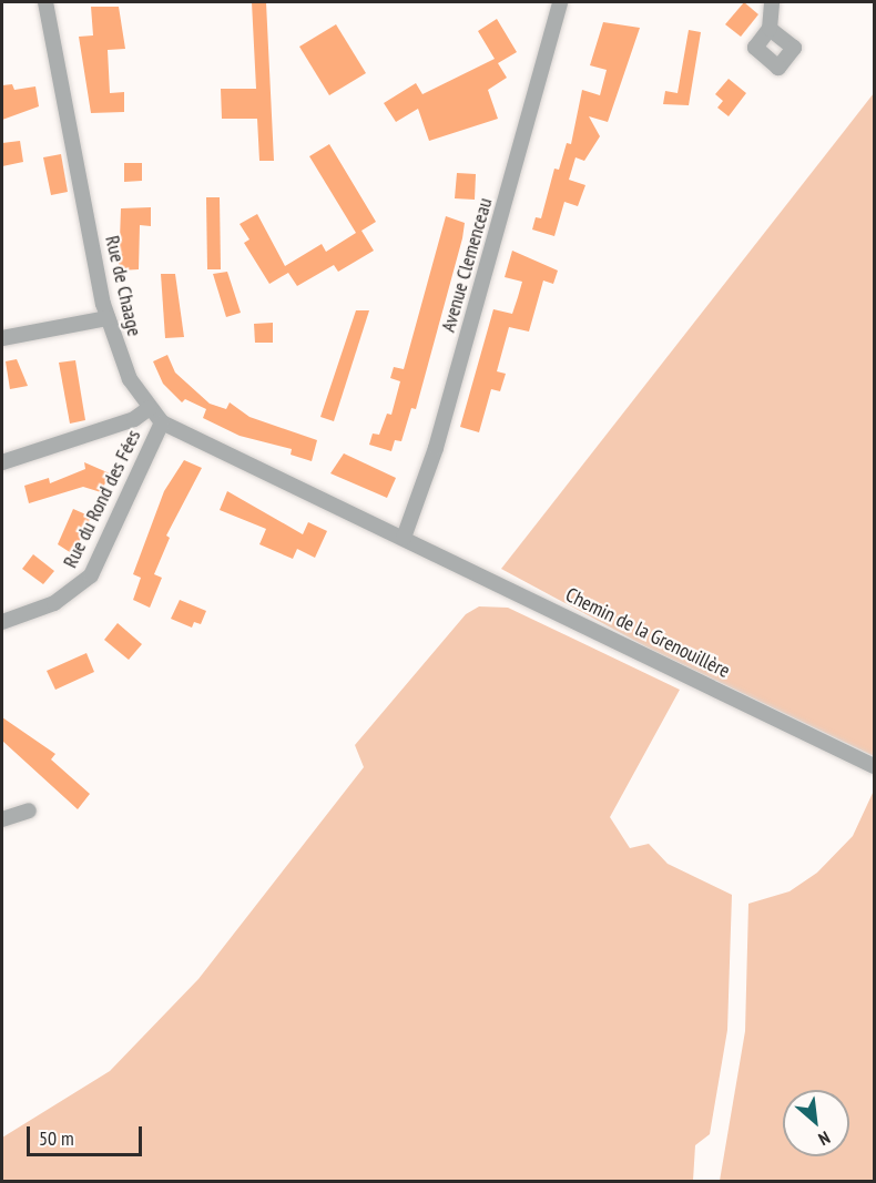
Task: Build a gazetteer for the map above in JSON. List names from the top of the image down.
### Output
{
  "streets": {
    "street": [
      "Avenue Clemenceau",
      "Rue de Chaage",
      "Rue du Rond des Fées",
      "Chemin de la Grenouillère"
    ]
  },
  "crossings": [
    ["Avenue Clemenceau", "Rue de Chaage"],
    ["Avenue Clemenceau", "Chemin de la Grenouillère"],
    ["Rue de Chaage", "Rue du Rond des Fées"],
    ["Rue de Chaage", "Chemin de la Grenouillère"]
  ],
  "scale_bar": "50 m",
  "north": "bottom right"
}
